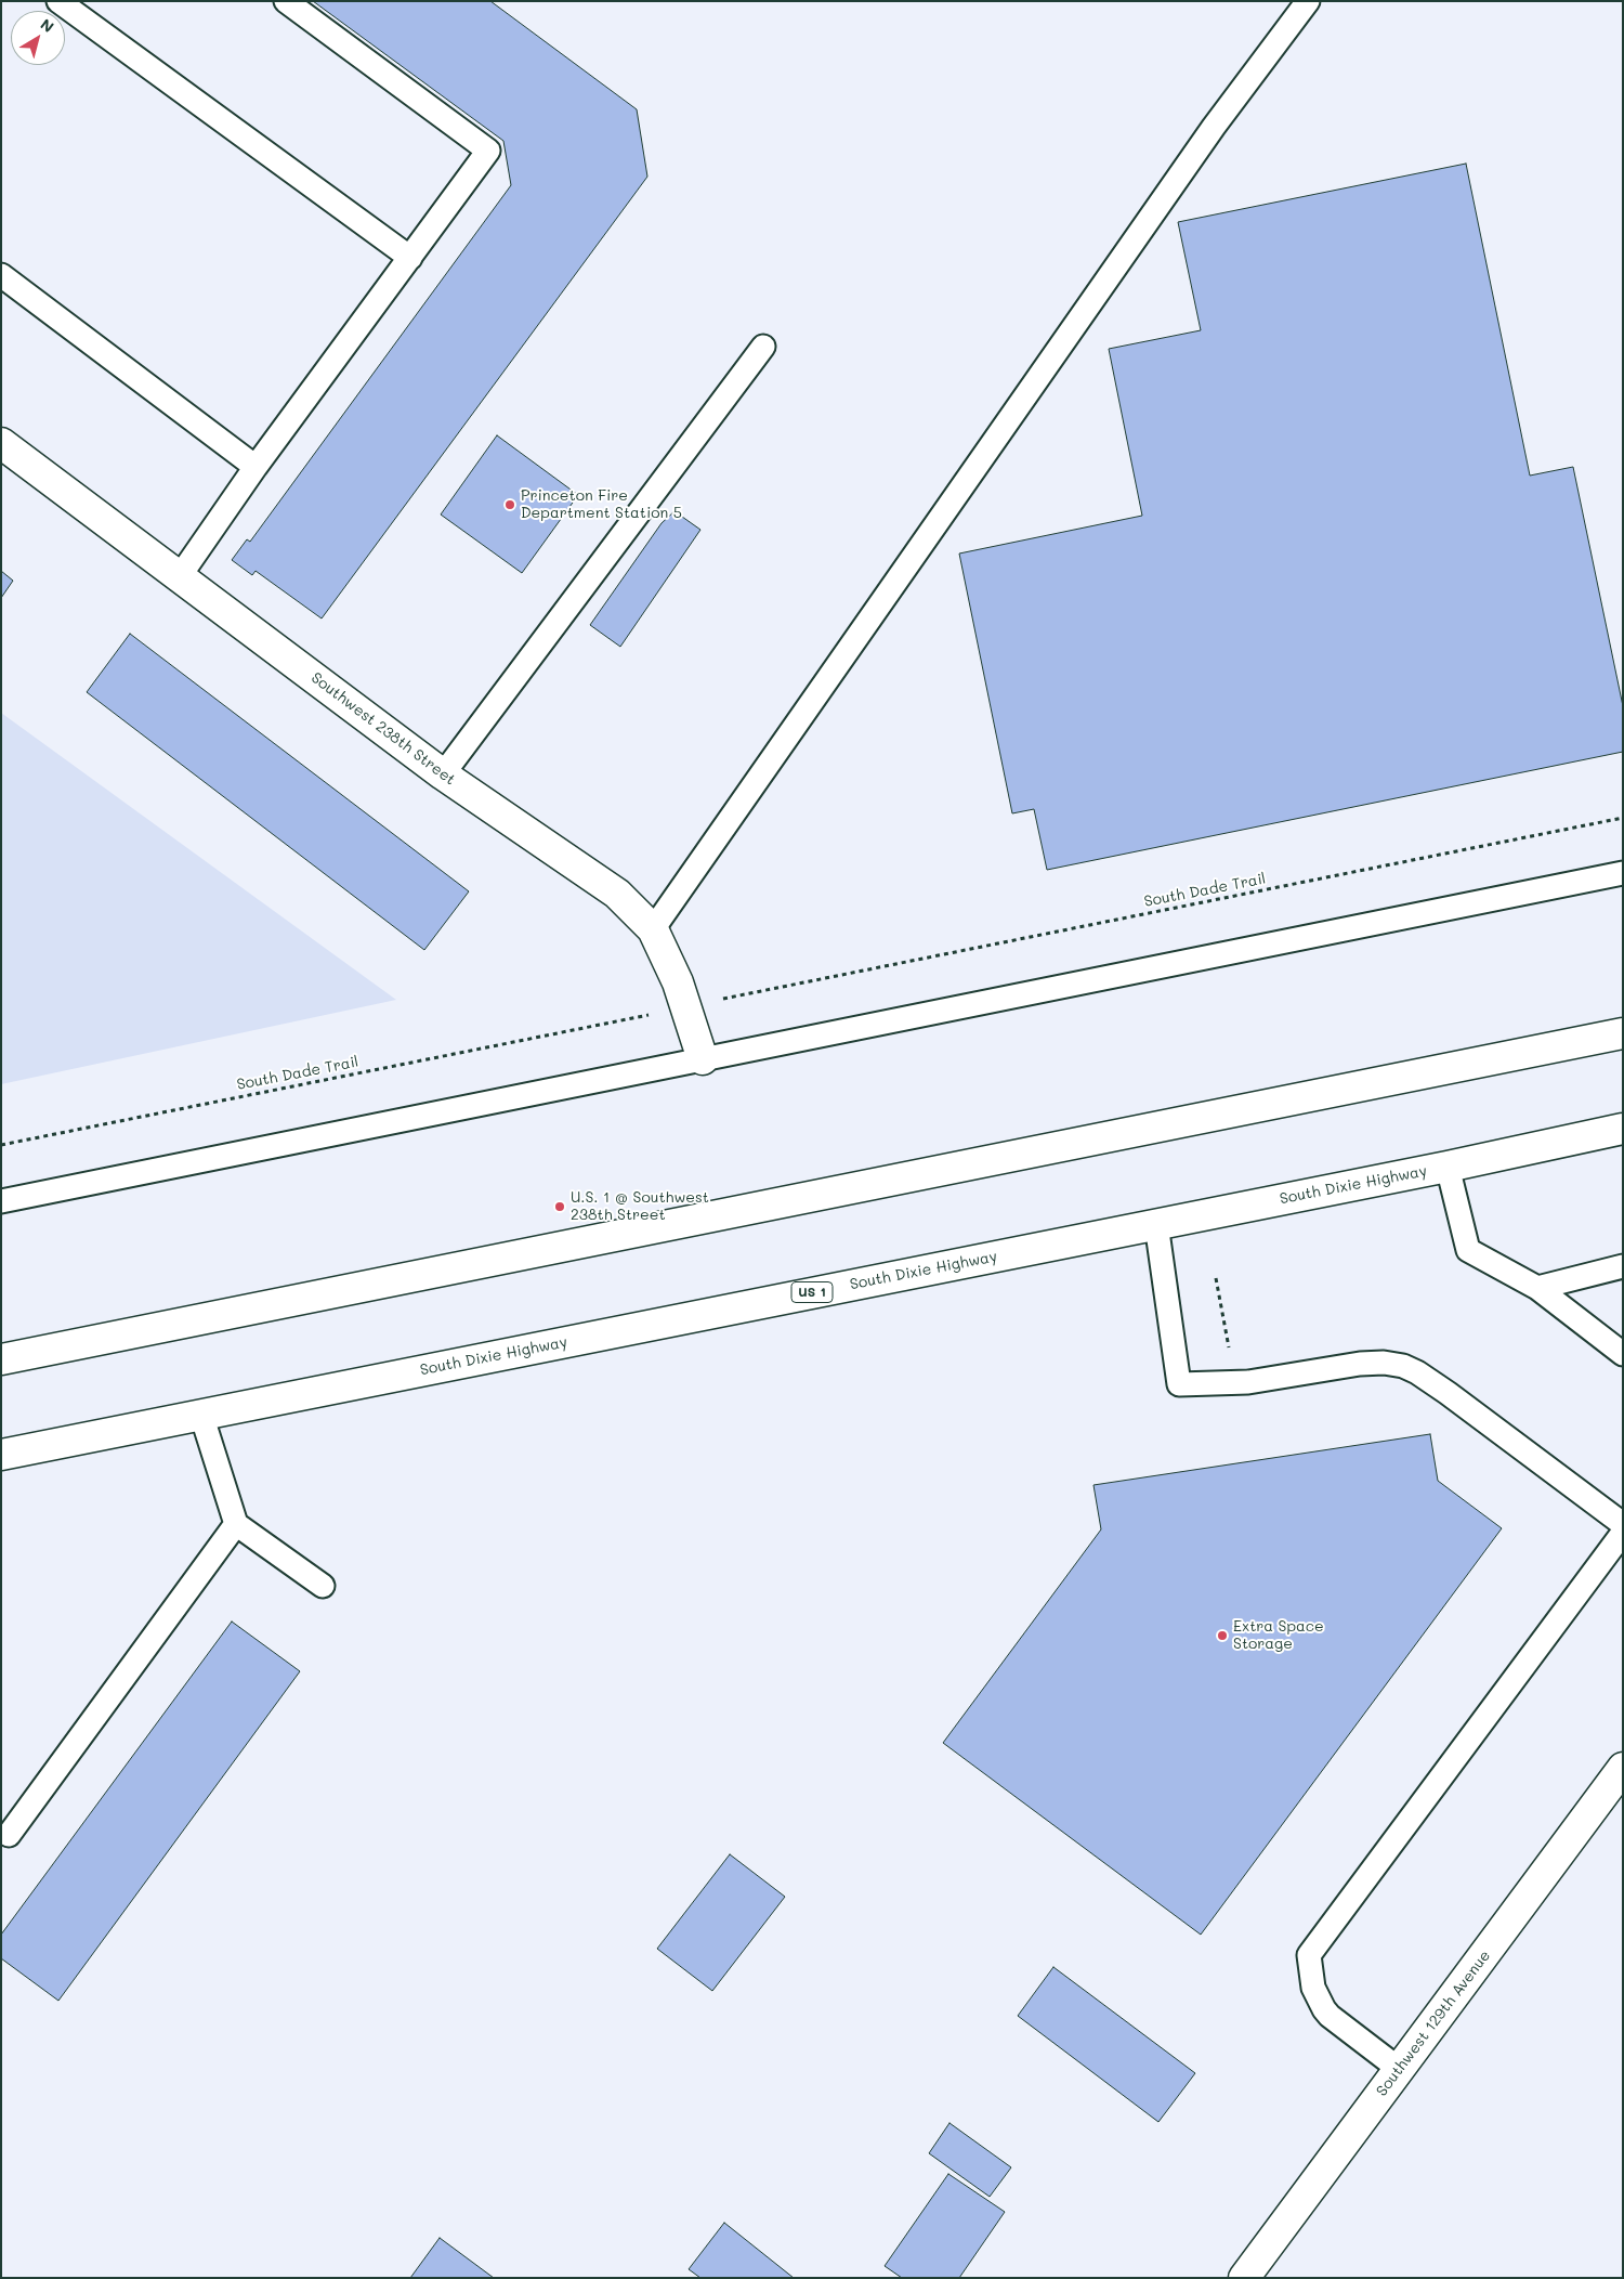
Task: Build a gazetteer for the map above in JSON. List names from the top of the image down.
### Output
{
  "streets": {
    "main road": [
      "Southwest 238th Street",
      "South Dixie Highway",
      "US 1",
      "Southwest 129th Avenue"
    ],
    "path": ["South Dade Trail"]
  },
  "places": ["Princeton Fire Department Station 5", "U.S. 1 @ Southwest 238th Street", "Extra Space Storage"],
  "north": "top right"
}
